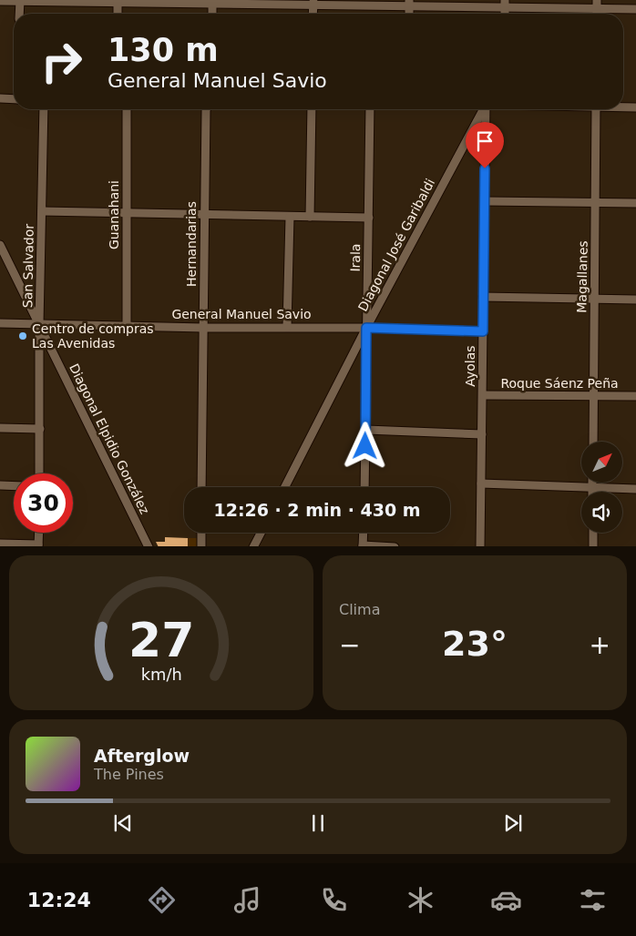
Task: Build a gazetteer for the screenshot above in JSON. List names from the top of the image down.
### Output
{
  "streets": {
    "street": [
      "Guanahani",
      "Hernandarias",
      "Diagonal José Garibaldi",
      "Irala",
      "San Salvador",
      "Magallanes",
      "General Manuel Savio",
      "Ayolas",
      "Roque Sáenz Peña",
      "Diagonal Elpidio González"
    ]
  },
  "crossings": [
    ["Guanahani", "General Manuel Savio"],
    ["Hernandarias", "General Manuel Savio"],
    ["Diagonal José Garibaldi", "Irala"],
    ["Diagonal José Garibaldi", "General Manuel Savio"],
    ["Irala", "General Manuel Savio"],
    ["San Salvador", "General Manuel Savio"],
    ["San Salvador", "Diagonal Elpidio González"],
    ["Magallanes", "Roque Sáenz Peña"],
    ["General Manuel Savio", "Ayolas"],
    ["General Manuel Savio", "Diagonal Elpidio González"],
    ["Ayolas", "Roque Sáenz Peña"]
  ],
  "places": ["Centro de compras Las Avenidas"],
  "north": "top right",
  "page": {
    "turn": ["130 m", "General Manuel Savio"],
    "limit": "30",
    "trip": "12:26 · 2 min · 430 m",
    "tile": "Clima",
    "heat": ["−", "23°", "+"],
    "song": ["Afterglow", "The Pines"],
    "tabs": "12:24",
    "gauge": ["27", "km/h"]
  }
}
